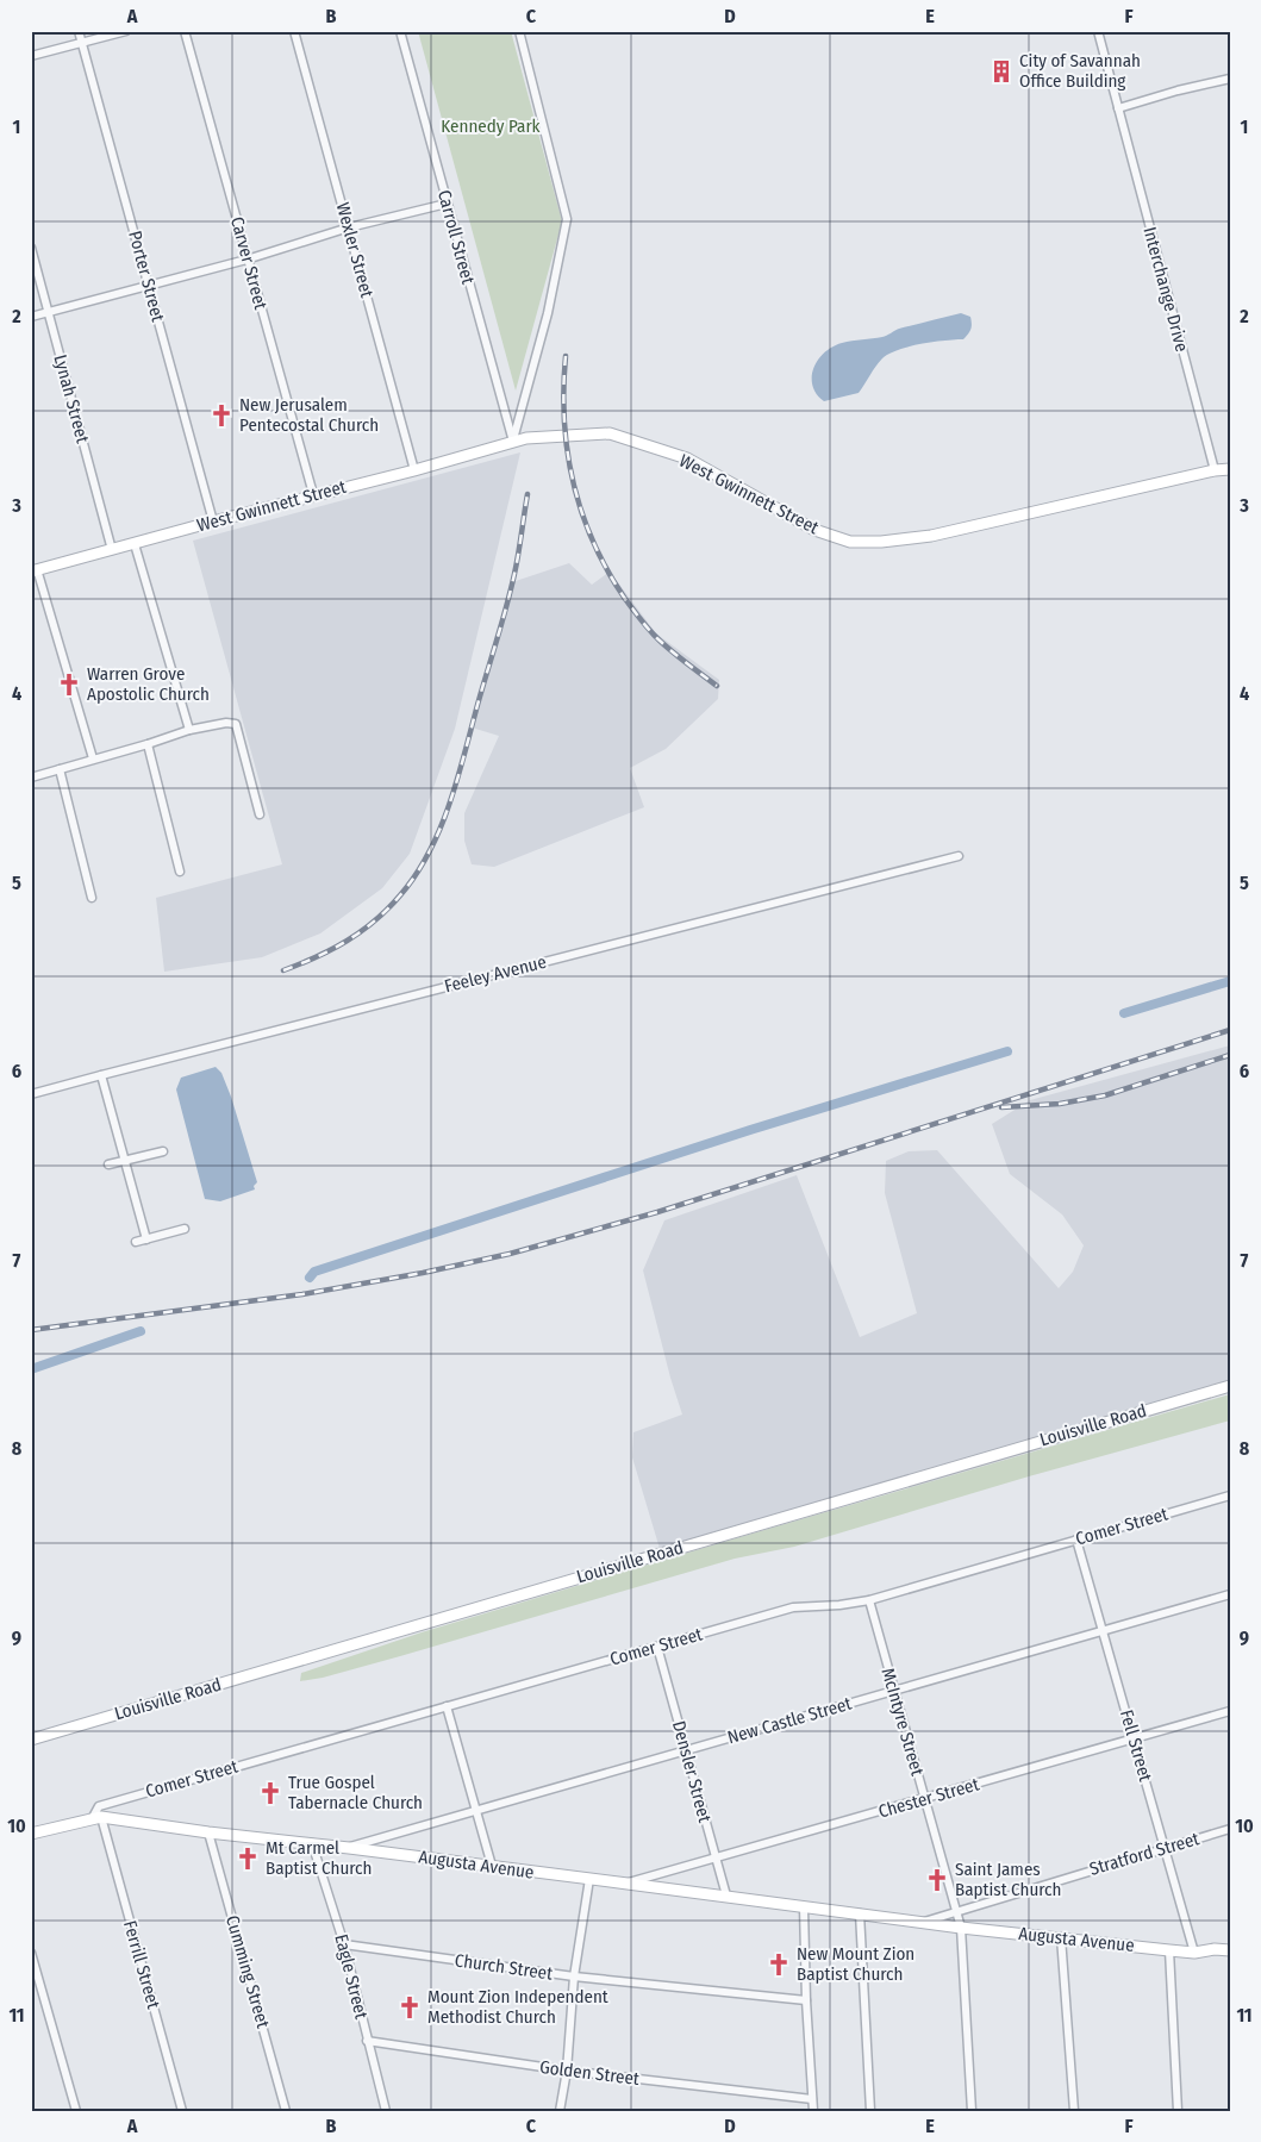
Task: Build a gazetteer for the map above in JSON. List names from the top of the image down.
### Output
{
  "streets": {
    "main road": ["West Gwinnett Street", "Louisville Road", "Augusta Avenue"],
    "street": [
      "Carroll Street",
      "Wexler Street",
      "Carver Street",
      "Porter Street",
      "Interchange Drive",
      "Lynah Street",
      "Feeley Avenue",
      "Comer Street",
      "New Castle Street",
      "McIntyre Street",
      "Fell Street",
      "Densler Street",
      "Chester Street",
      "Stratford Street",
      "Ferrill Street",
      "Church Street",
      "Cumming Street",
      "Eagle Street",
      "Golden Street"
    ]
  },
  "crossings": [
    ["Carroll Street", "West Gwinnett Street"],
    ["Wexler Street", "West Gwinnett Street"],
    ["Carver Street", "West Gwinnett Street"],
    ["Porter Street", "West Gwinnett Street"],
    ["Interchange Drive", "West Gwinnett Street"],
    ["Lynah Street", "West Gwinnett Street"],
    ["Comer Street", "McIntyre Street"],
    ["Comer Street", "Fell Street"],
    ["Comer Street", "Densler Street"],
    ["Comer Street", "Augusta Avenue"],
    ["Comer Street", "Ferrill Street"],
    ["New Castle Street", "McIntyre Street"],
    ["New Castle Street", "Fell Street"],
    ["New Castle Street", "Densler Street"],
    ["New Castle Street", "Augusta Avenue"],
    ["McIntyre Street", "Chester Street"],
    ["McIntyre Street", "Stratford Street"],
    ["McIntyre Street", "Augusta Avenue"],
    ["Fell Street", "Chester Street"],
    ["Fell Street", "Stratford Street"],
    ["Fell Street", "Augusta Avenue"],
    ["Densler Street", "Chester Street"],
    ["Densler Street", "Augusta Avenue"],
    ["Chester Street", "Augusta Avenue"],
    ["Stratford Street", "Augusta Avenue"],
    ["Augusta Avenue", "Ferrill Street"],
    ["Augusta Avenue", "Cumming Street"],
    ["Augusta Avenue", "Eagle Street"],
    ["Church Street", "Eagle Street"],
    ["Eagle Street", "Golden Street"]
  ],
  "parks": ["Kennedy Park"],
  "places": {
    "building": ["City of Savannah Office Building"],
    "church": [
      "New Jerusalem Pentecostal Church",
      "Warren Grove Apostolic Church",
      "True Gospel Tabernacle Church",
      "Mt Carmel Baptist Church",
      "Saint James Baptist Church",
      "New Mount Zion Baptist Church",
      "Mount Zion Independent Methodist Church"
    ]
  },
  "grid": {
    "columns": [
      "A",
      "B",
      "C",
      "D",
      "E",
      "F"
    ],
    "rows": [
      "1",
      "2",
      "3",
      "4",
      "5",
      "6",
      "7",
      "8",
      "9",
      "10",
      "11"
    ]
  }
}
